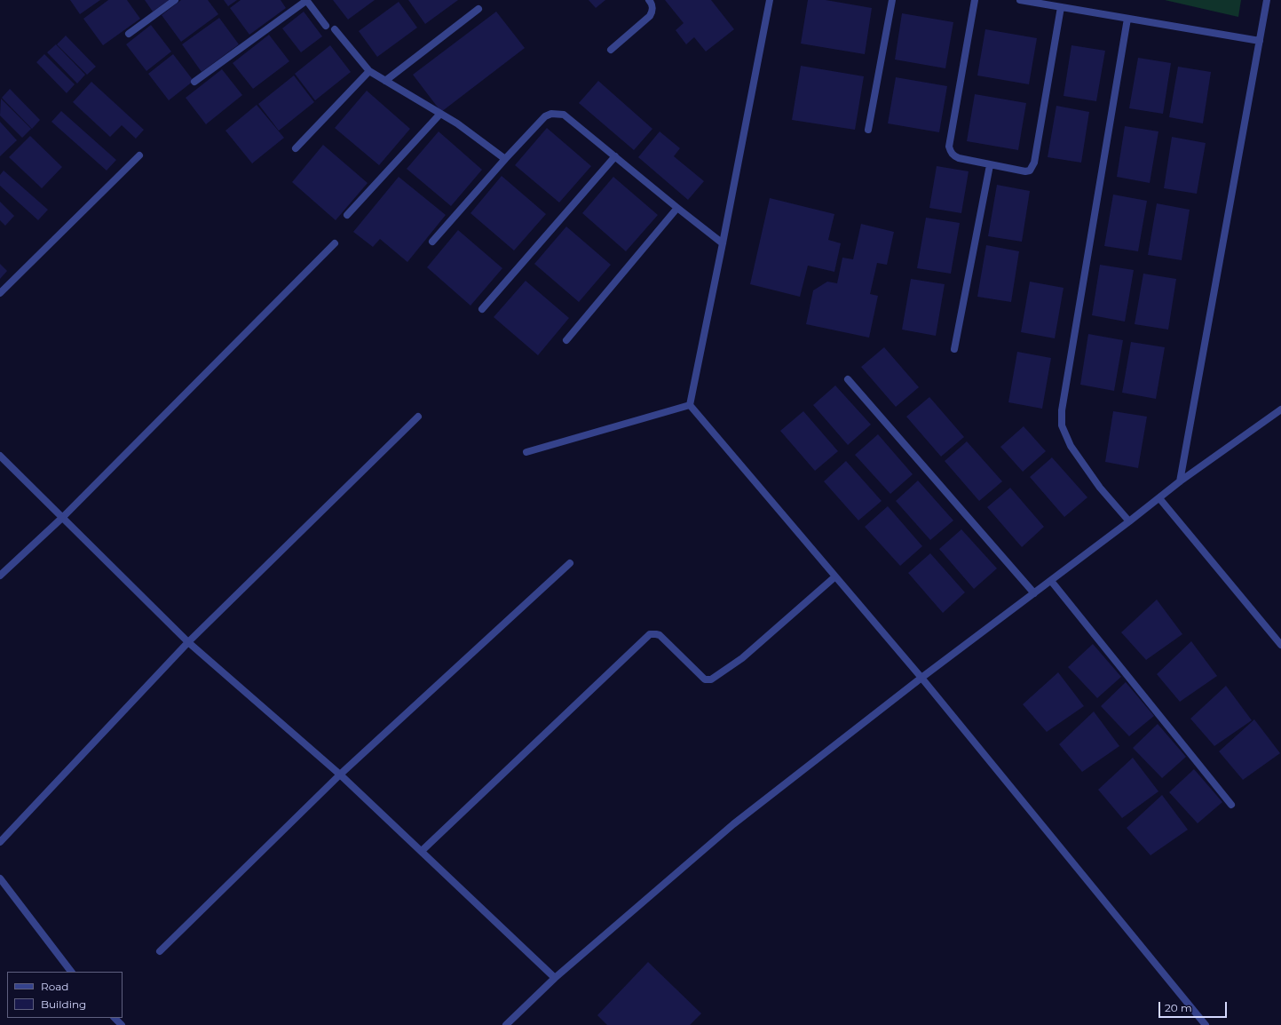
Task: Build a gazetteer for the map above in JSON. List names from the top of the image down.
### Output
{
  "legend": ["Road", "Building"],
  "scale_bar": "20 m"
}
